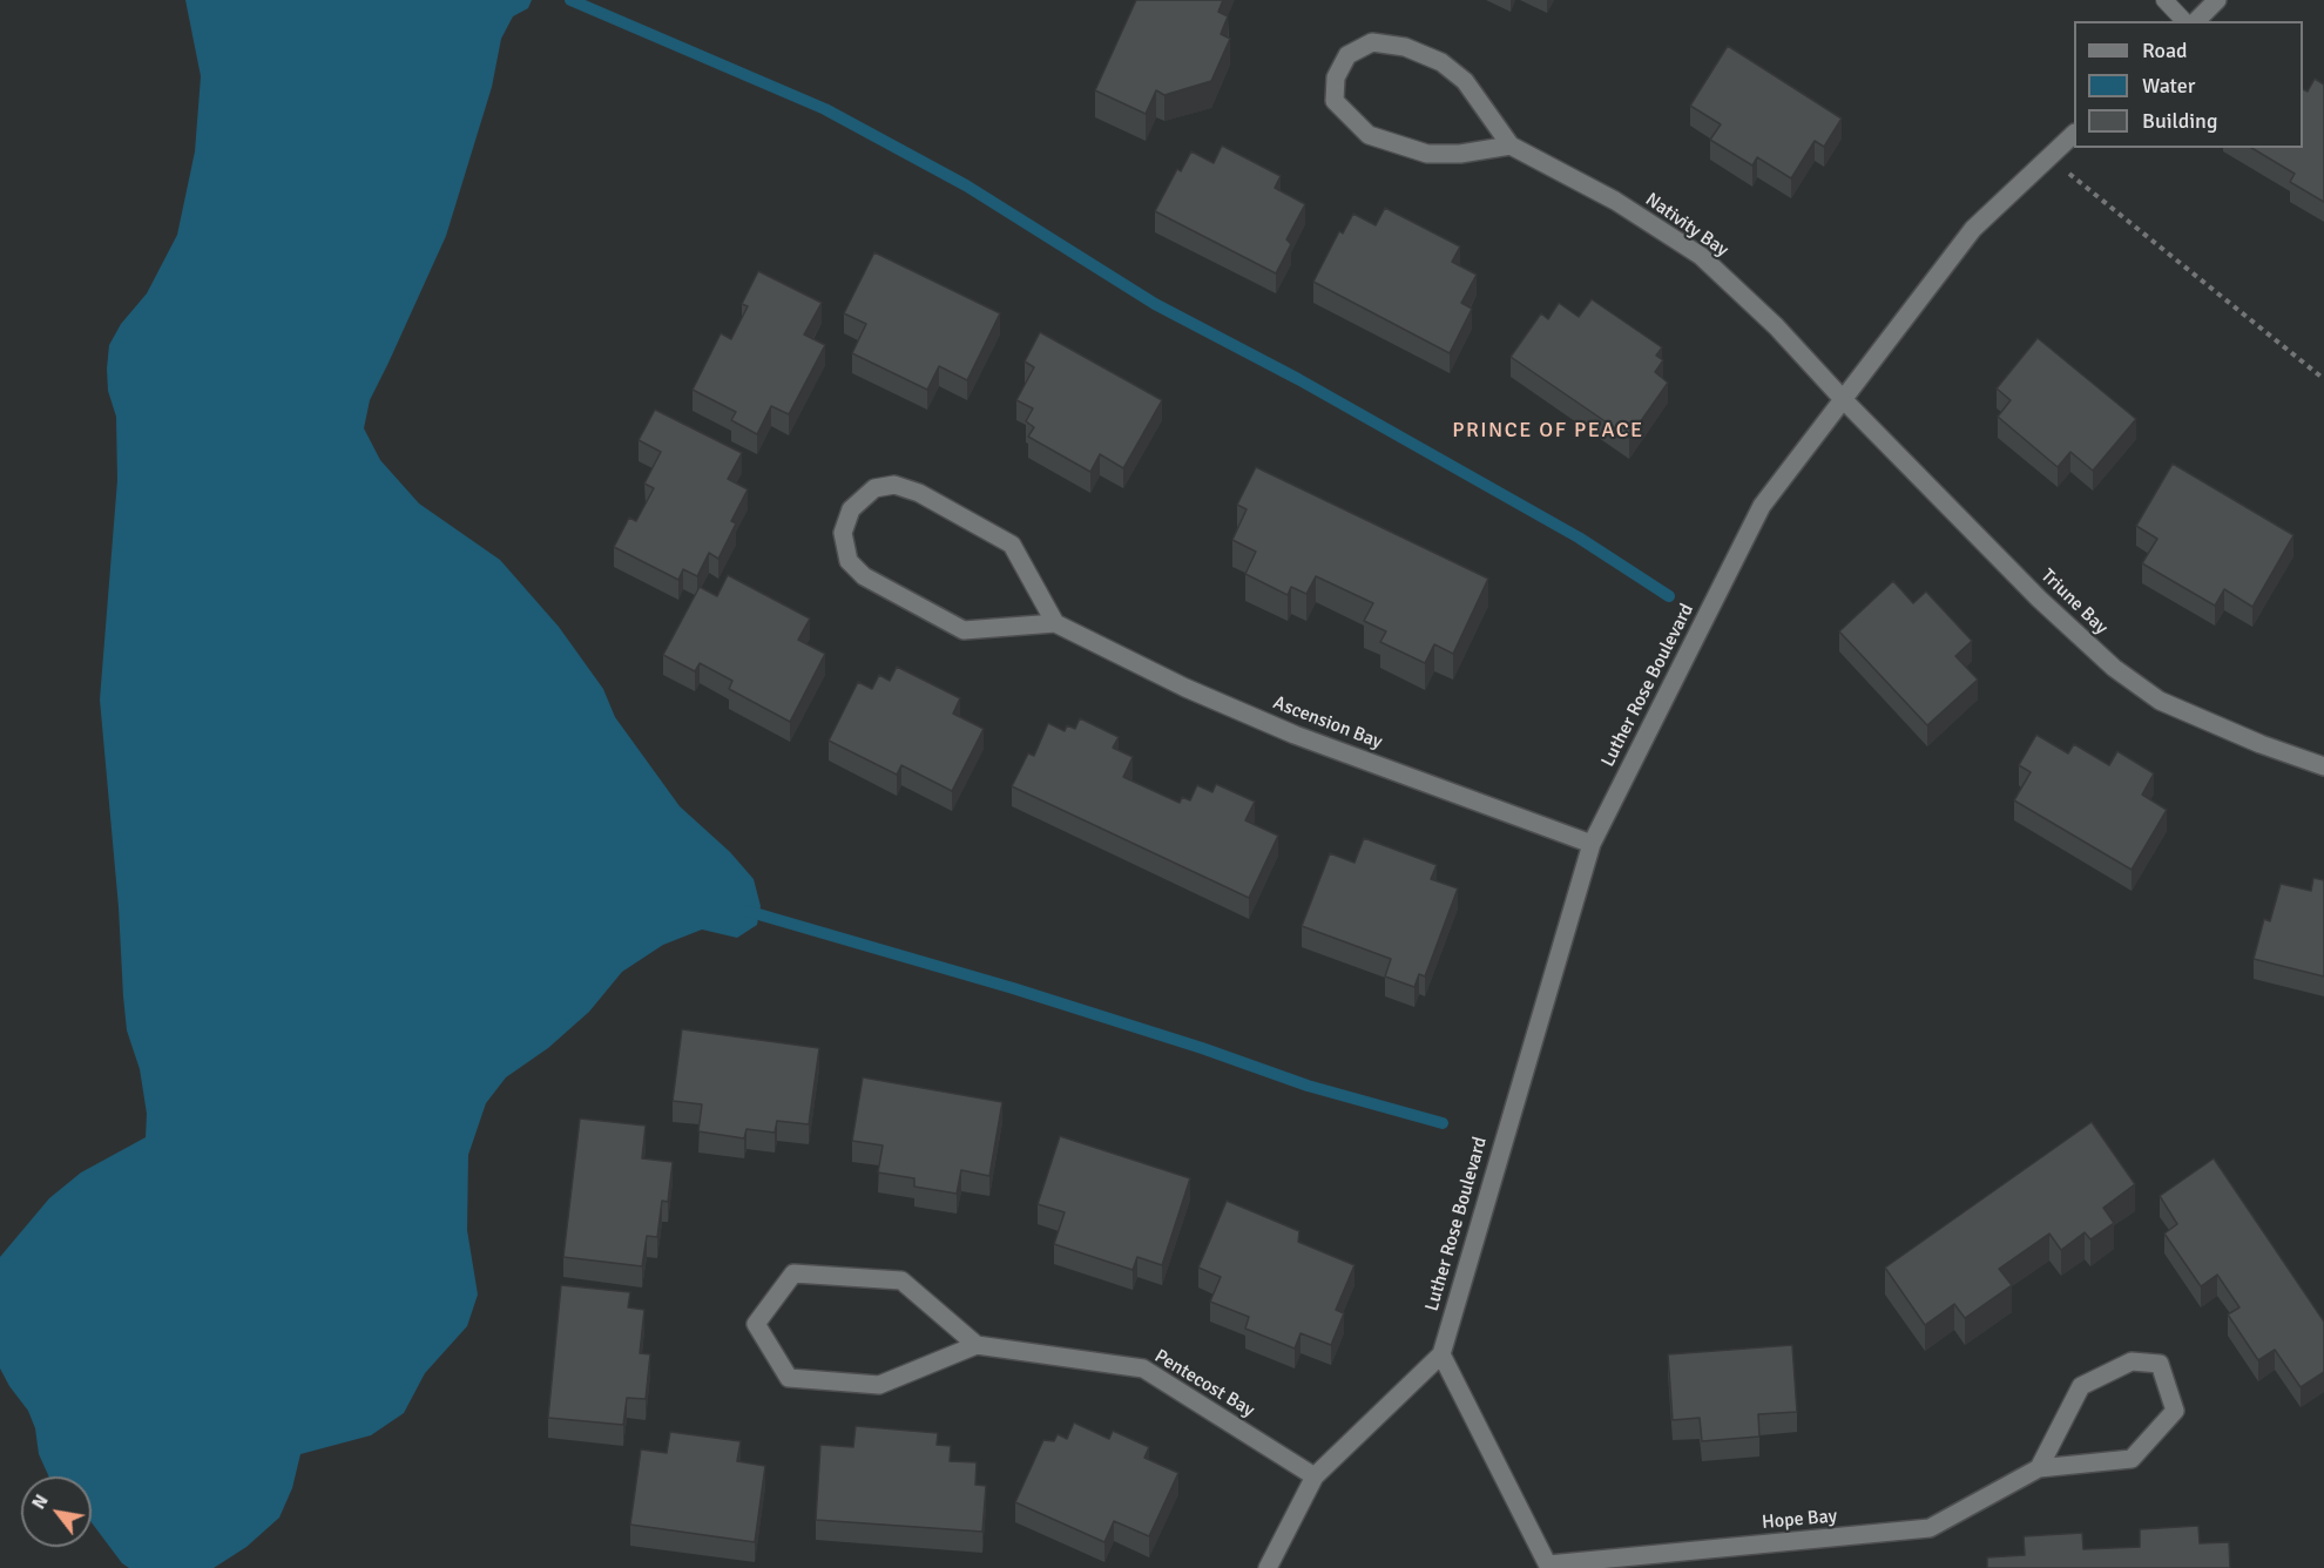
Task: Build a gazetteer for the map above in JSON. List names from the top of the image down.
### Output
{
  "streets": {
    "street": [
      "Nativity Bay",
      "Triune Bay",
      "Luther Rose Boulevard",
      "Ascension Bay",
      "Pentecost Bay",
      "Hope Bay"
    ]
  },
  "crossings": [
    ["Nativity Bay", "Triune Bay"],
    ["Nativity Bay", "Luther Rose Boulevard"],
    ["Triune Bay", "Luther Rose Boulevard"],
    ["Luther Rose Boulevard", "Ascension Bay"],
    ["Luther Rose Boulevard", "Pentecost Bay"]
  ],
  "districts": ["PRINCE OF PEACE"],
  "legend": ["Road", "Water", "Building"],
  "north": "top left"
}
